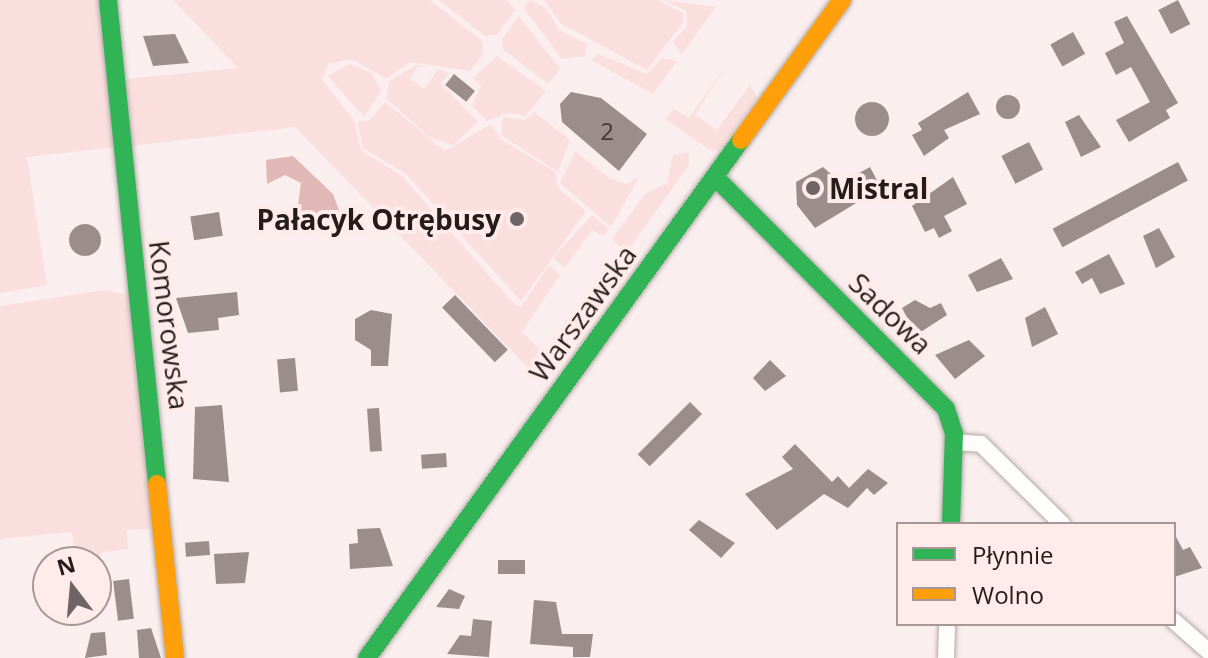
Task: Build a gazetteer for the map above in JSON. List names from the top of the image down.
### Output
{
  "streets": {
    "street": ["Warszawska", "Sadowa", "Komorowska"]
  },
  "crossings": [
    ["Warszawska", "Sadowa"]
  ],
  "places": ["Mistral", "Pałacyk Otrębusy"],
  "house_numbers": ["2"],
  "legend": ["Płynnie", "Wolno"],
  "north": "top"
}
